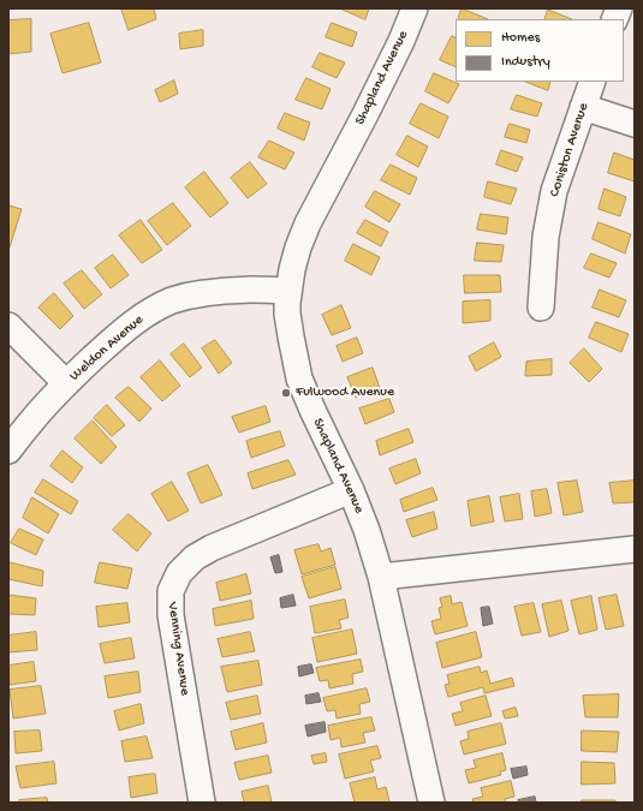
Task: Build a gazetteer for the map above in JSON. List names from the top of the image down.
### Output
{
  "streets": {
    "street": [
      "Shapland Avenue",
      "Coniston Avenue",
      "Weldon Avenue",
      "Venning Avenue"
    ]
  },
  "crossings": [
    ["Shapland Avenue", "Weldon Avenue"],
    ["Shapland Avenue", "Venning Avenue"]
  ],
  "places": ["Fulwood Avenue"],
  "legend": ["Homes", "Industry"]
}
